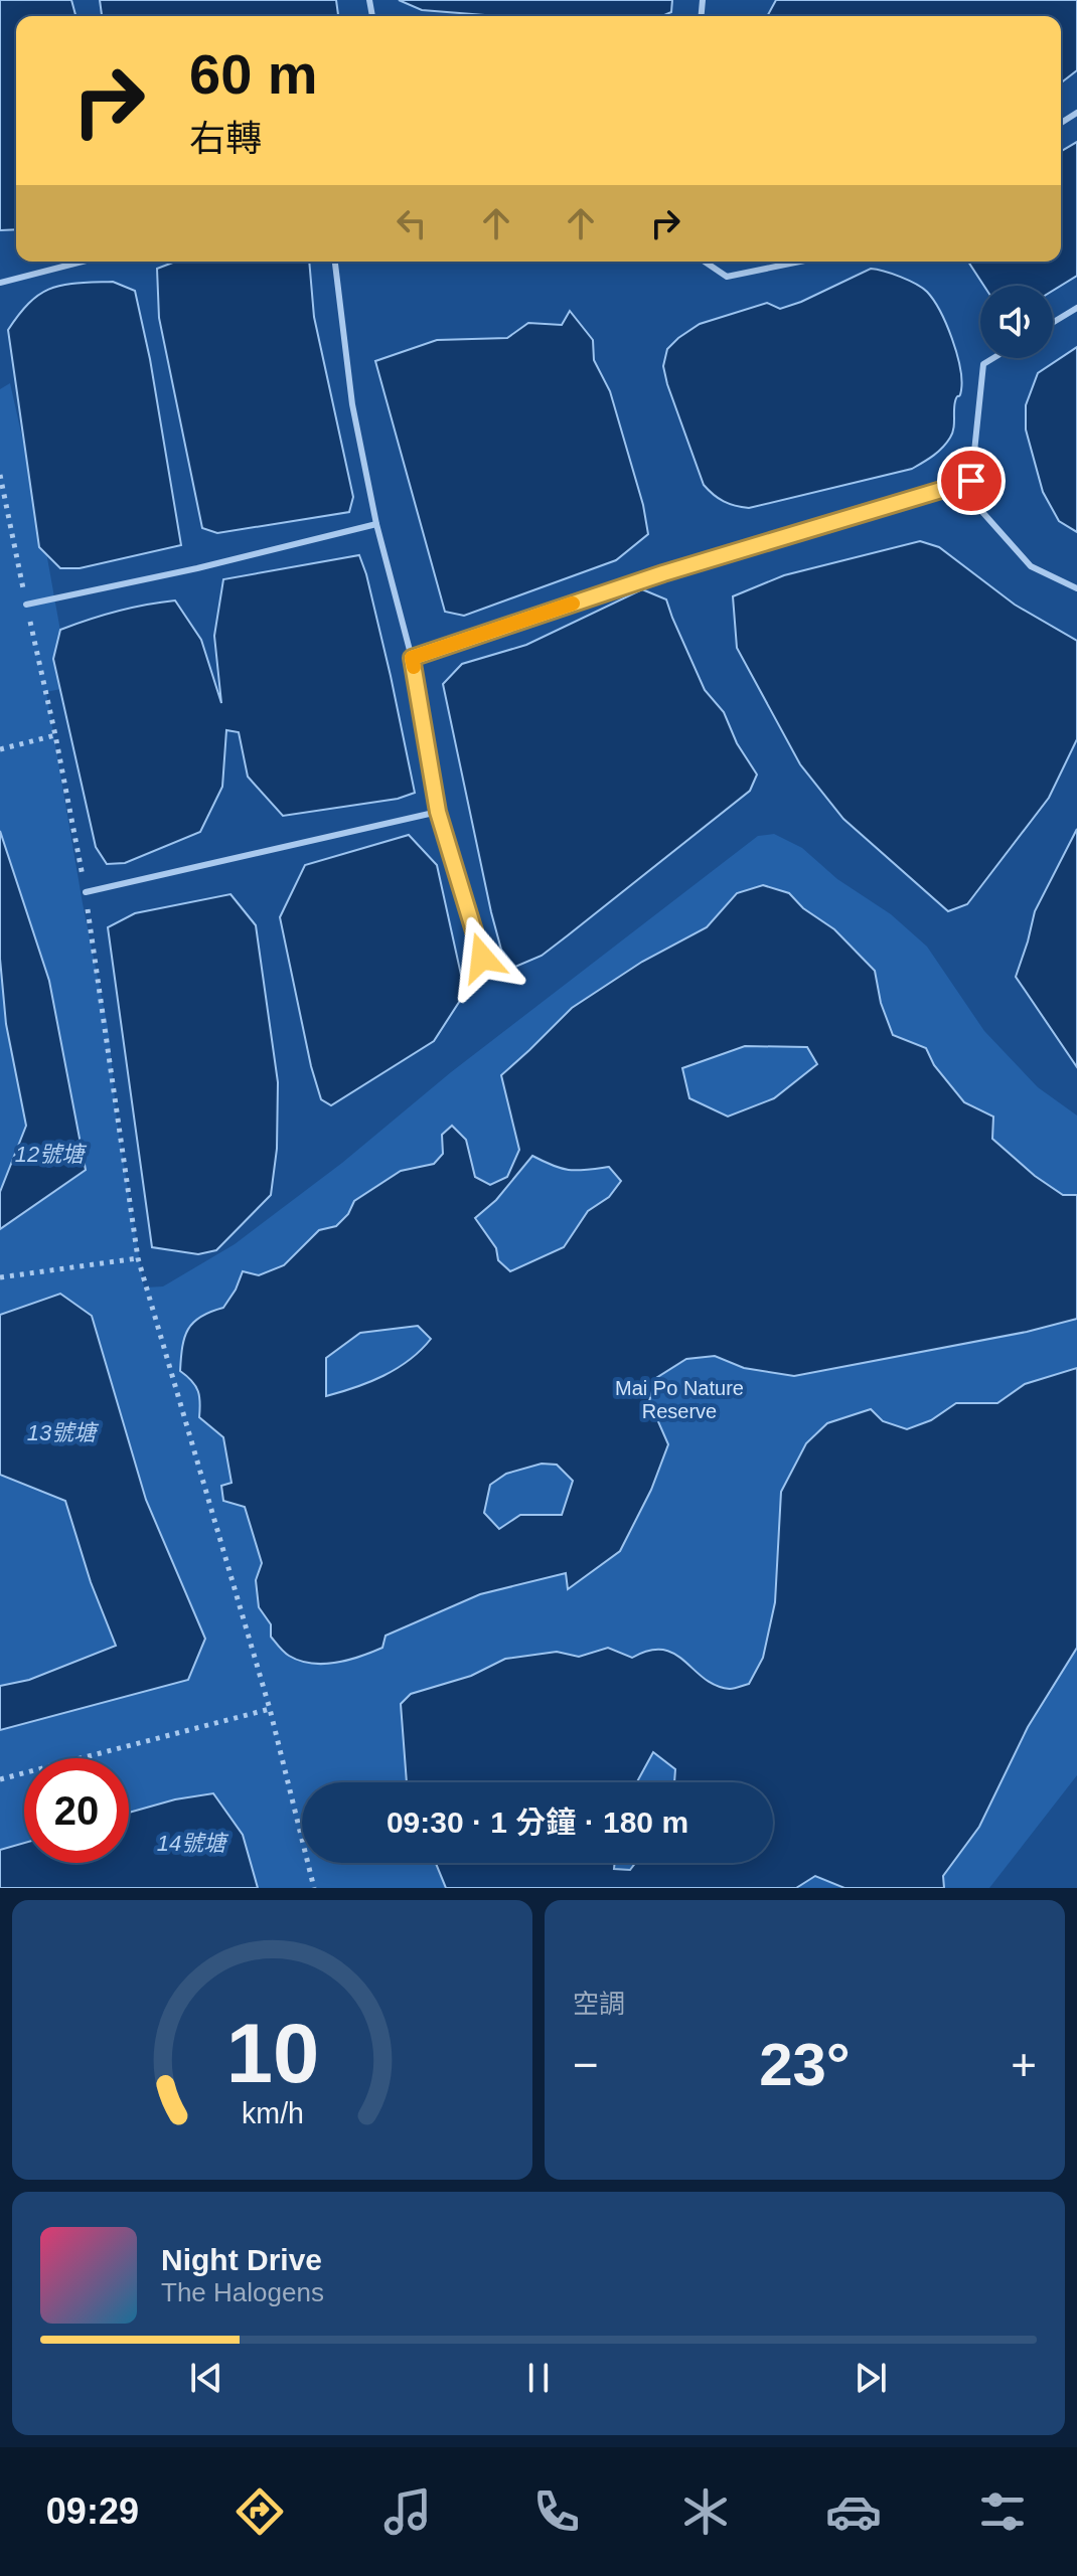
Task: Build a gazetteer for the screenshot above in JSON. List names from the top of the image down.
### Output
{
  "water": ["12號塘", "13號塘", "14號塘"],
  "parks": ["Mai Po Nature Reserve"],
  "page": {
    "turn": ["60 m", "右轉"],
    "limit": "20",
    "trip": "09:30 · 1 分鐘 · 180 m",
    "tile": "空調",
    "heat": ["−", "23°", "+"],
    "song": ["Night Drive", "The Halogens"],
    "tabs": "09:29",
    "gauge": ["10", "km/h"]
  }
}
